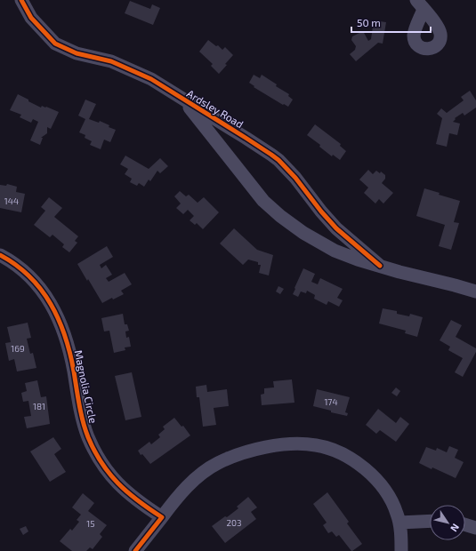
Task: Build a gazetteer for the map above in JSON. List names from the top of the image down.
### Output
{
  "streets": {
    "street": ["Ardsley Road", "Magnolia Circle"]
  },
  "house_numbers": [
    "144",
    "169",
    "174",
    "181",
    "203",
    "15"
  ],
  "scale_bar": "50 m",
  "north": "bottom right"
}
